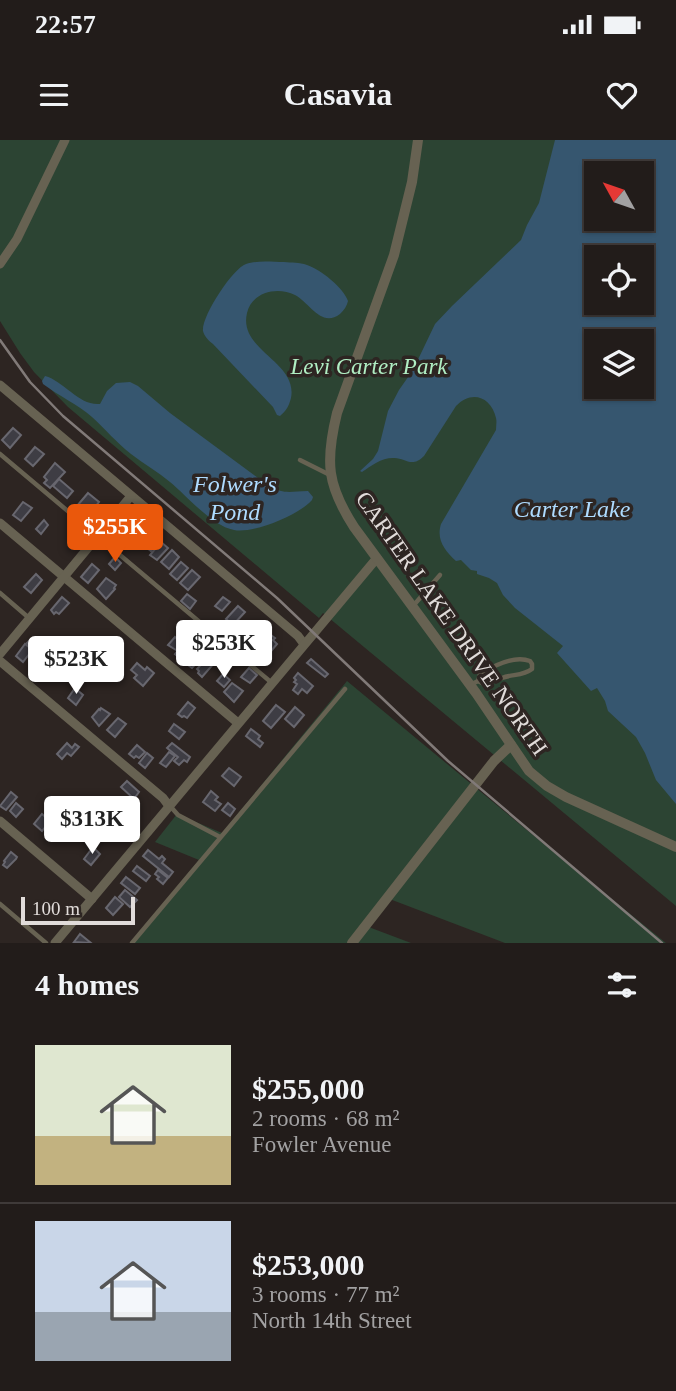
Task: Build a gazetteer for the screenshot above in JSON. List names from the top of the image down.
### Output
{
  "streets": {
    "street": ["CARTER LAKE DRIVE NORTH"]
  },
  "water": ["Folwer's Pond", "Carter Lake"],
  "parks": ["Levi Carter Park"],
  "scale_bar": "100 m",
  "north": "top left",
  "page": {
    "status": "22:57",
    "header": "Casavia",
    "price": [
      "$255K",
      "$253K",
      "$523K",
      "$313K"
    ],
    "scale": "100 m",
    "heading": "4 homes",
    "list": [
      {
        "name": "$255,000",
        "note": "2 rooms · 68 m² · Fowler Avenue"
      },
      {
        "name": "$253,000",
        "note": "3 rooms · 77 m² · North 14th Street"
      }
    ]
  }
}
